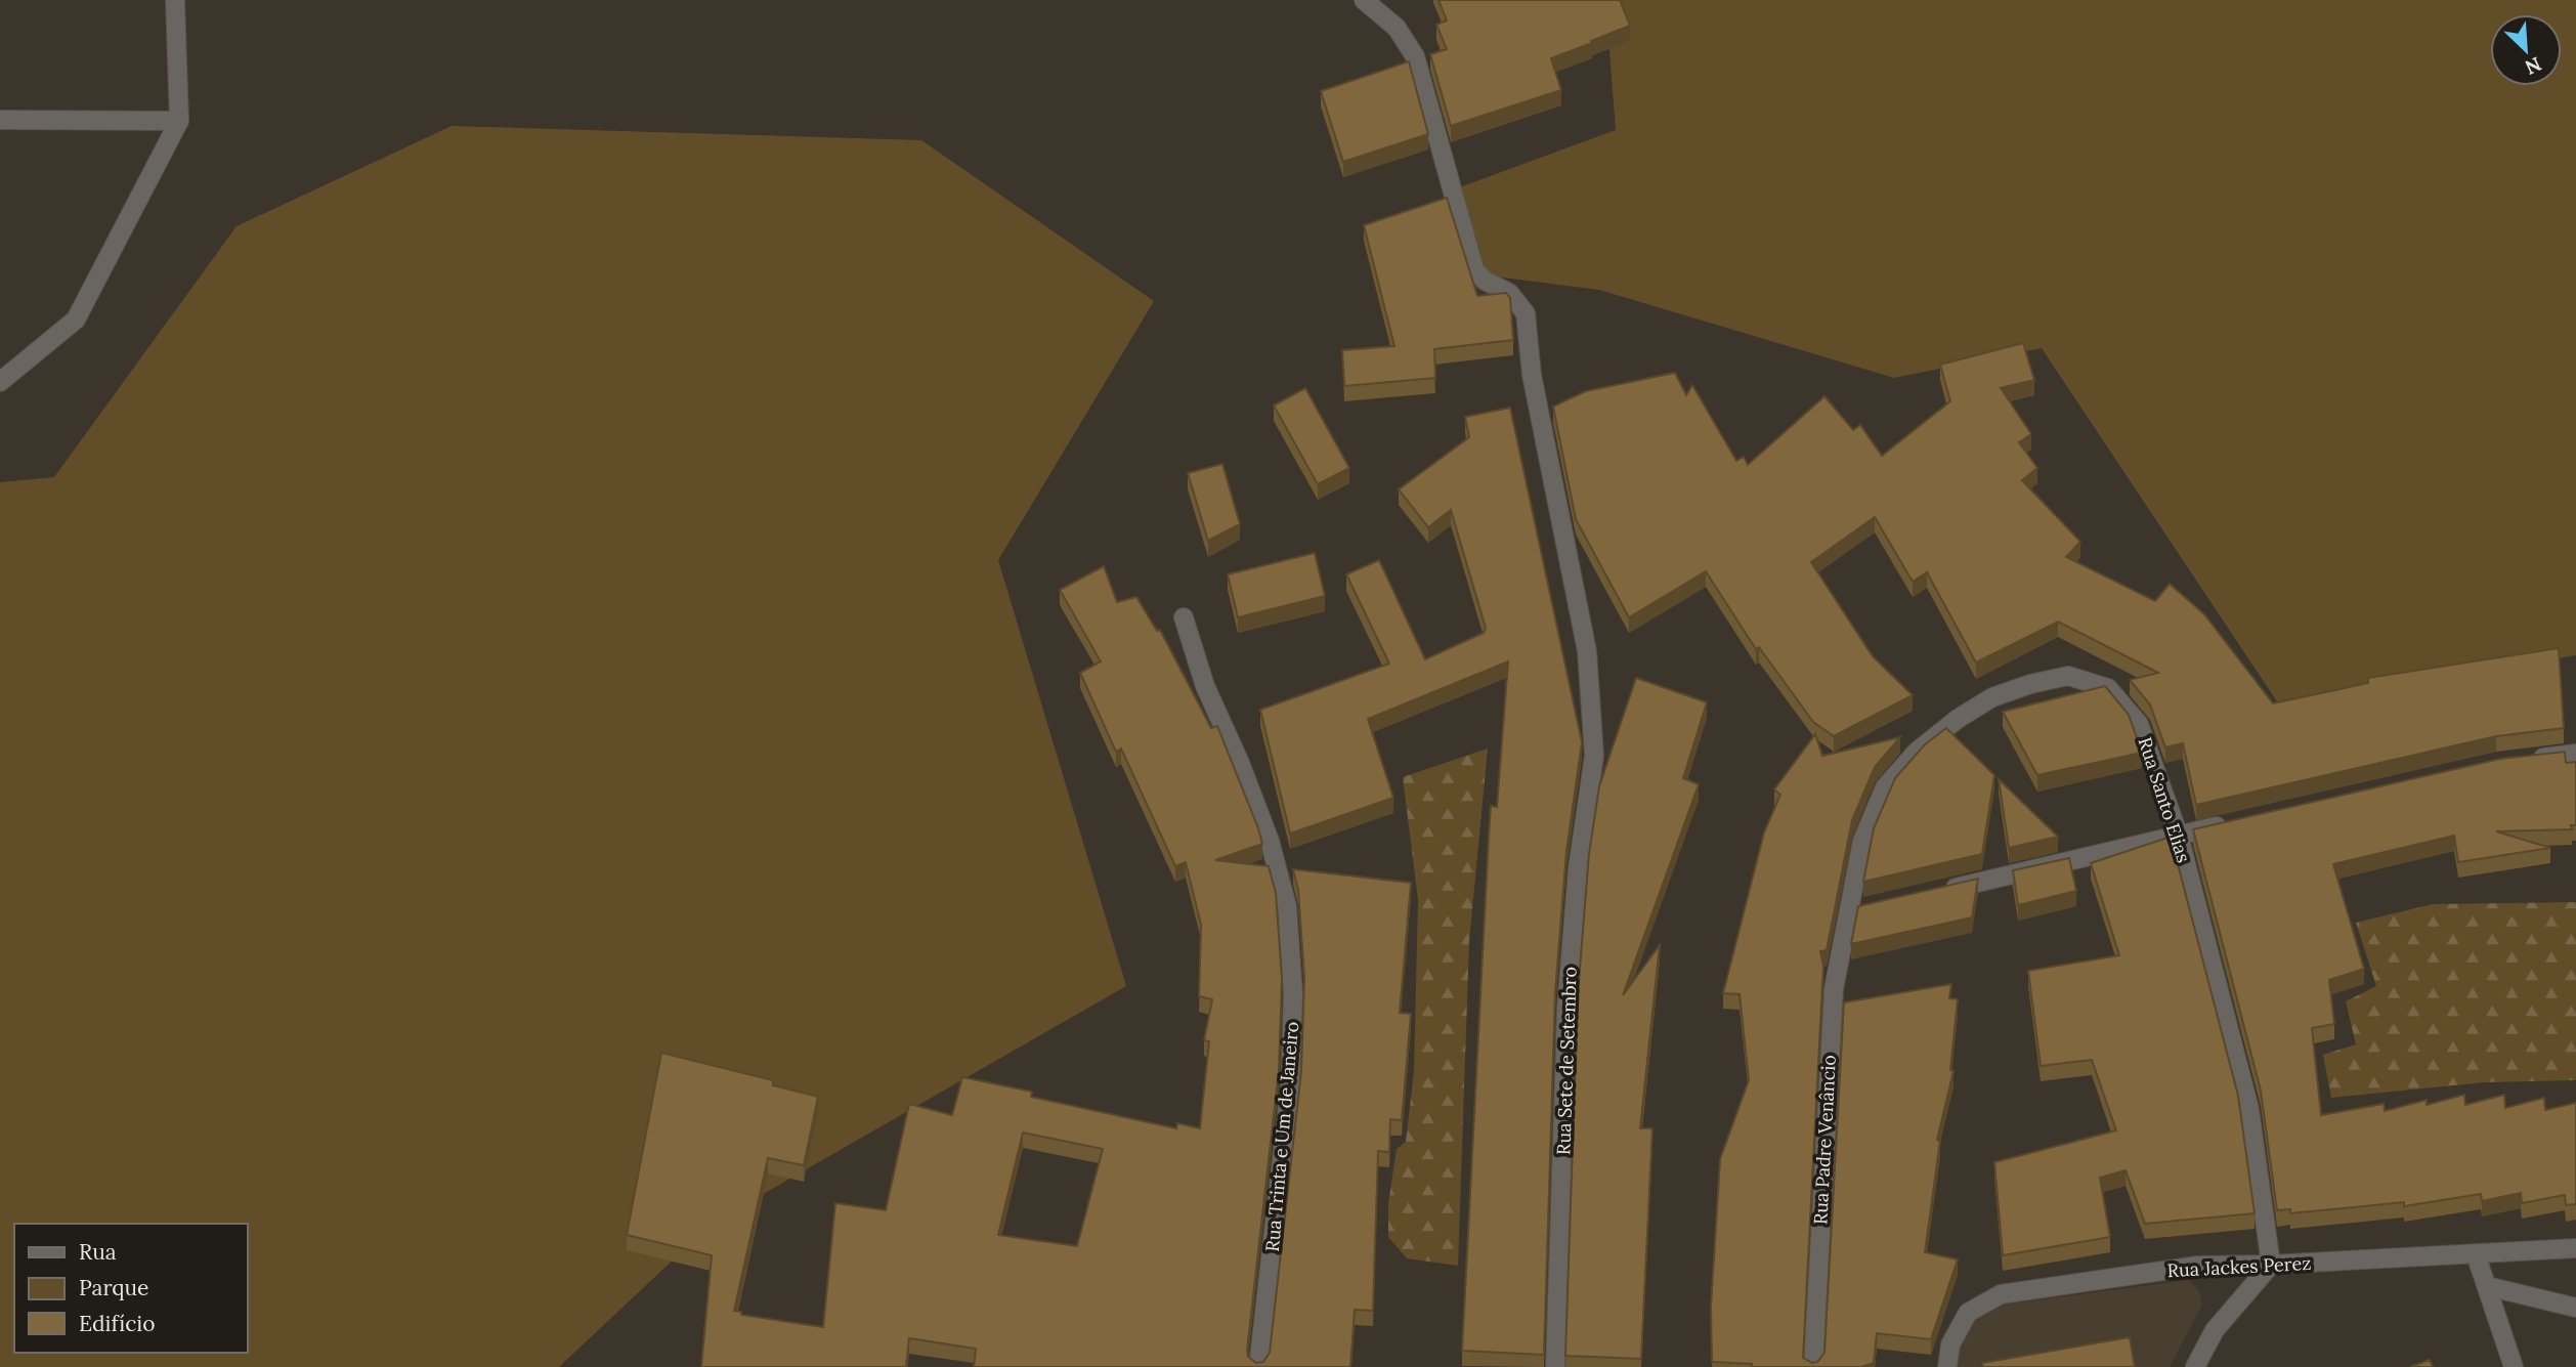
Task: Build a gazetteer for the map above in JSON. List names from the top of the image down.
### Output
{
  "streets": {
    "street": [
      "Rua Santo Elias",
      "Rua Sete de Setembro",
      "Rua Trinta e Um de Janeiro",
      "Rua Padre Venâncio",
      "Rua Jackes Perez"
    ]
  },
  "crossings": [
    ["Rua Santo Elias", "Rua Padre Venâncio"],
    ["Rua Santo Elias", "Rua Jackes Perez"]
  ],
  "legend": ["Rua", "Parque", "Edifício"],
  "north": "bottom right"
}
